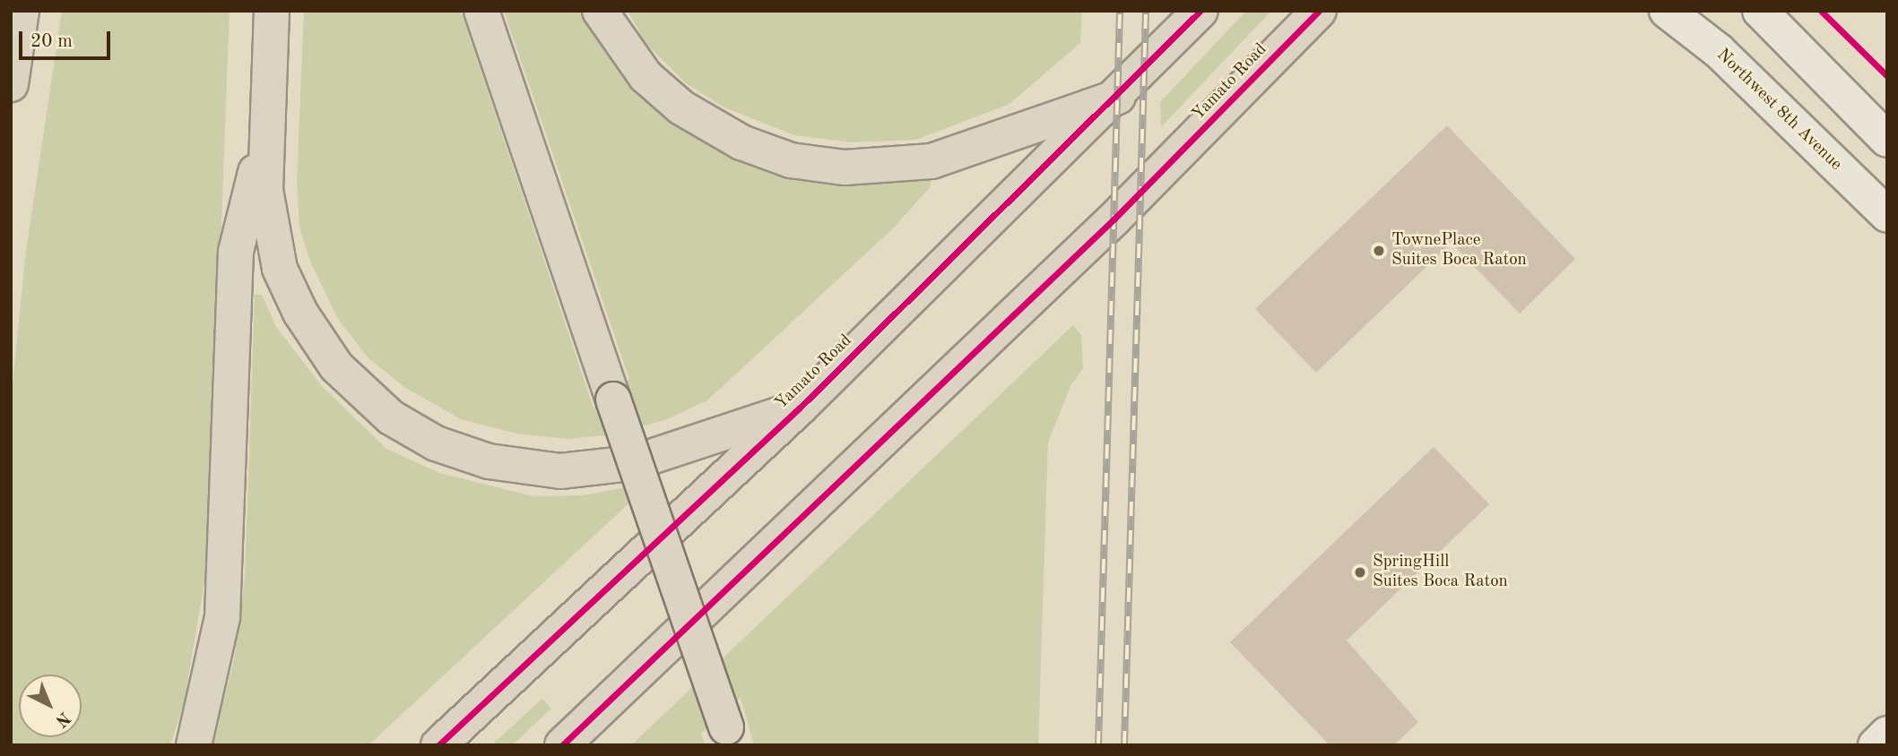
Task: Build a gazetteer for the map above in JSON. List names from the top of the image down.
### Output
{
  "streets": {
    "main road": ["Yamato Road"],
    "street": ["Northwest 8th Avenue"]
  },
  "places": ["TownePlace Suites Boca Raton", "SpringHill Suites Boca Raton"],
  "scale_bar": "20 m",
  "north": "bottom right"
}
